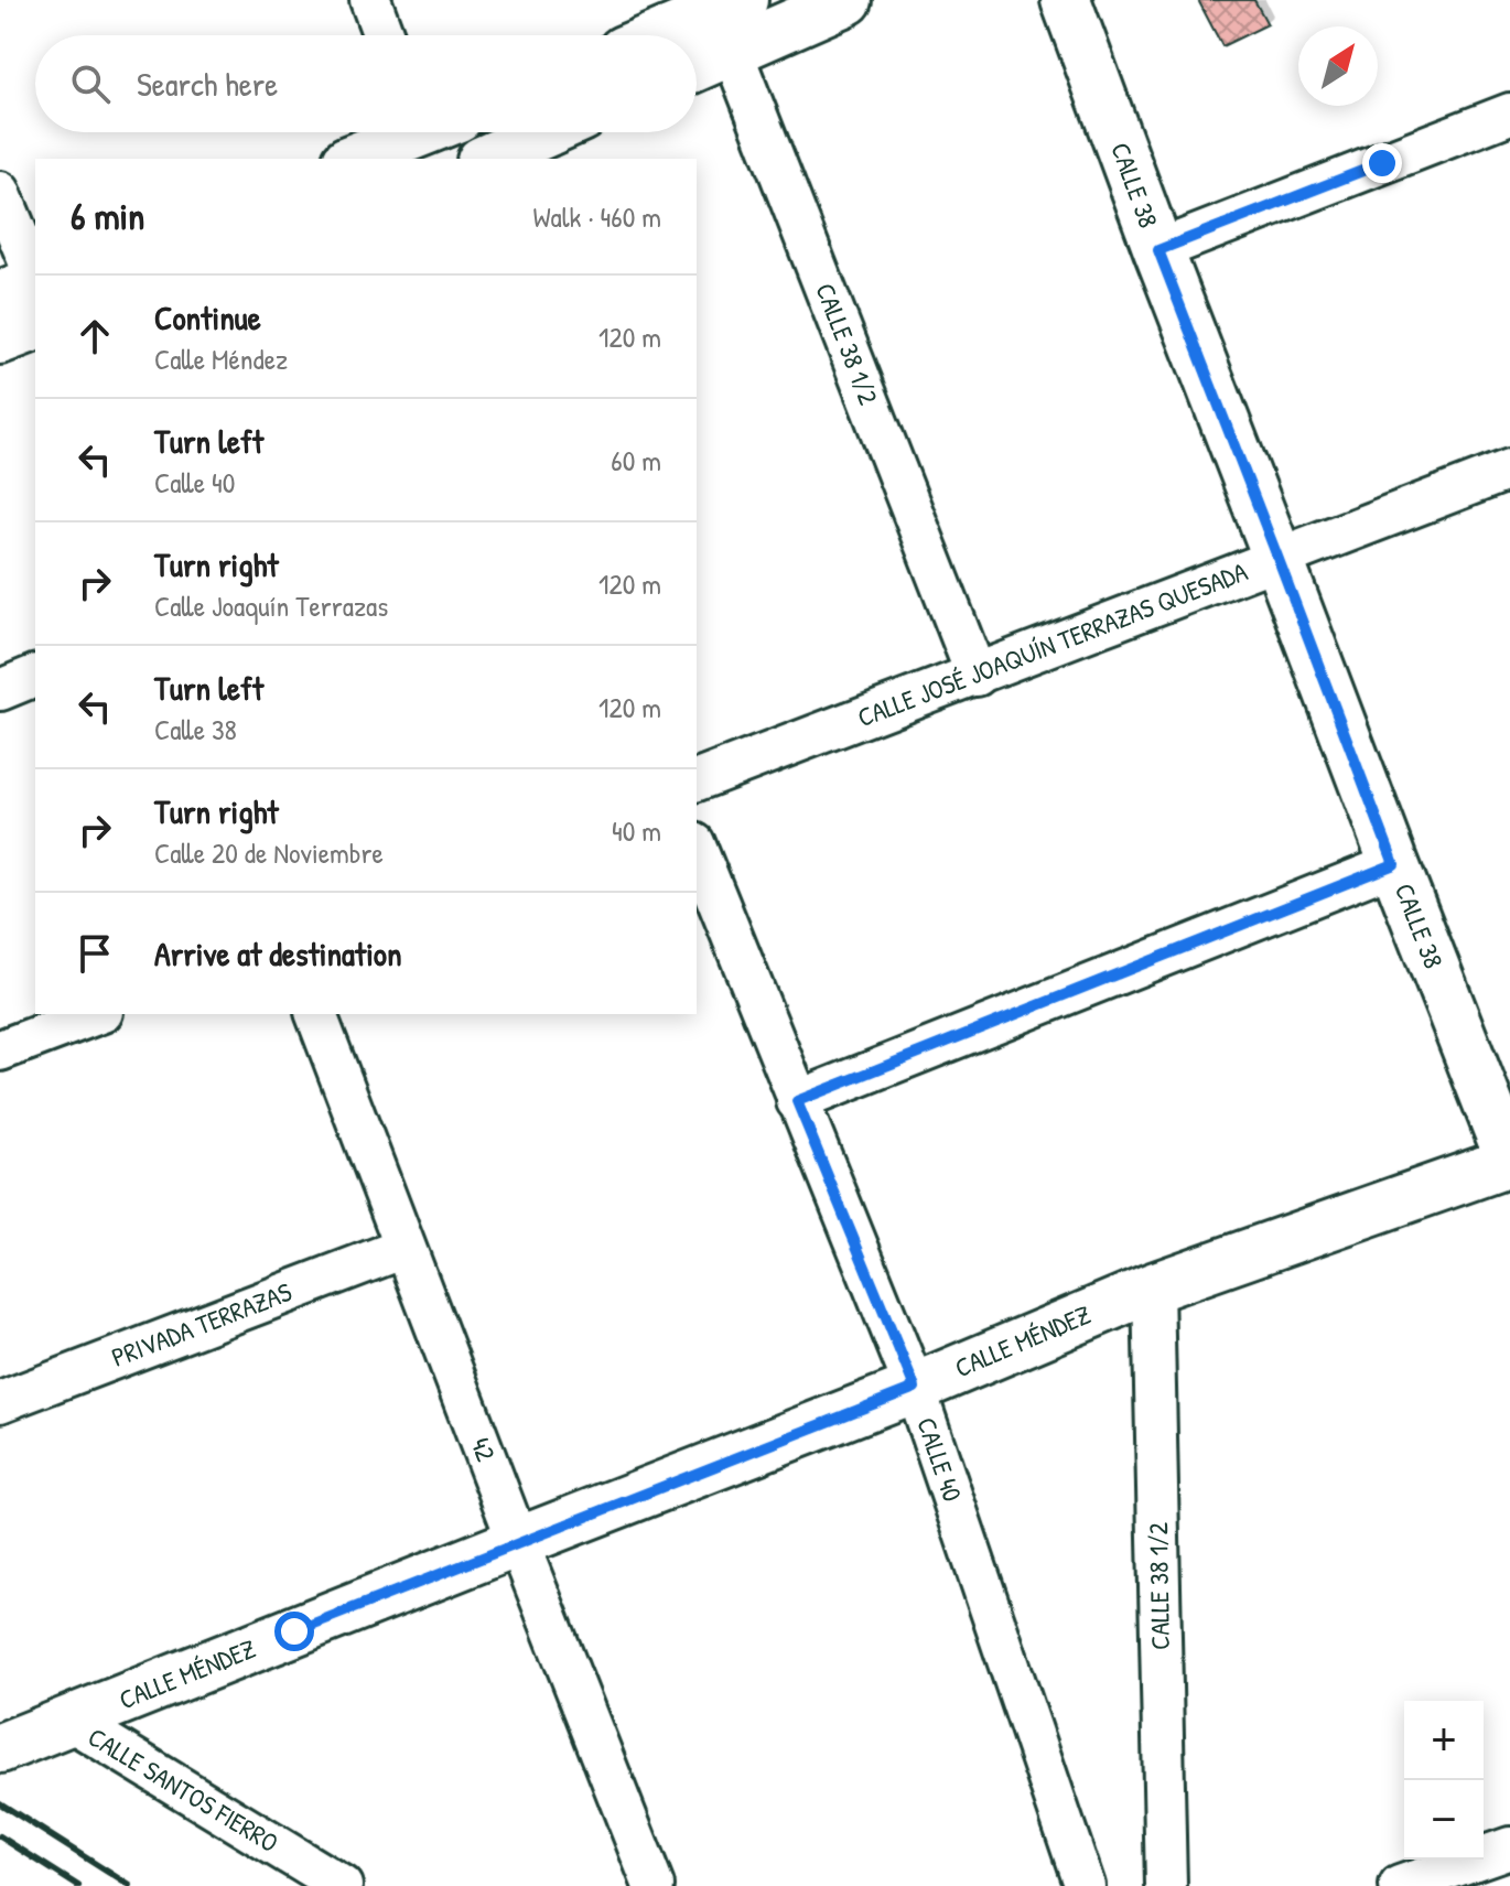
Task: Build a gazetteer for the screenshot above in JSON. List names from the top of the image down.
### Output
{
  "streets": {
    "street": [
      "CALLE 38",
      "CALLE 38 1/2",
      "CALLE JOSÉ JOAQUÍN TERRAZAS QUESADA",
      "PRIVADA TERRAZAS",
      "CALLE MÉNDEZ",
      "42",
      "CALLE 40",
      "CALLE SANTOS FIERRO"
    ]
  },
  "crossings": [
    ["CALLE 38", "CALLE JOSÉ JOAQUÍN TERRAZAS QUESADA"],
    ["CALLE 38", "CALLE MÉNDEZ"],
    ["CALLE 38 1/2", "CALLE JOSÉ JOAQUÍN TERRAZAS QUESADA"],
    ["CALLE 38 1/2", "CALLE MÉNDEZ"],
    ["PRIVADA TERRAZAS", "42"],
    ["CALLE MÉNDEZ", "42"],
    ["CALLE MÉNDEZ", "CALLE 40"],
    ["CALLE MÉNDEZ", "CALLE SANTOS FIERRO"]
  ],
  "north": "top right",
  "page": {
    "search": "Search here",
    "heading": ["6 min", "Walk · 460 m"],
    "list": [
      ["Continue", "Calle Méndez", "120 m"],
      ["Turn left", "Calle 40", "60 m"],
      ["Turn right", "Calle Joaquín Terrazas", "120 m"],
      ["Turn left", "Calle 38", "120 m"],
      ["Turn right", "Calle 20 de Noviembre", "40 m"],
      "Arrive at destination"
    ],
    "map_buttons": ["+", "−"]
  }
}
